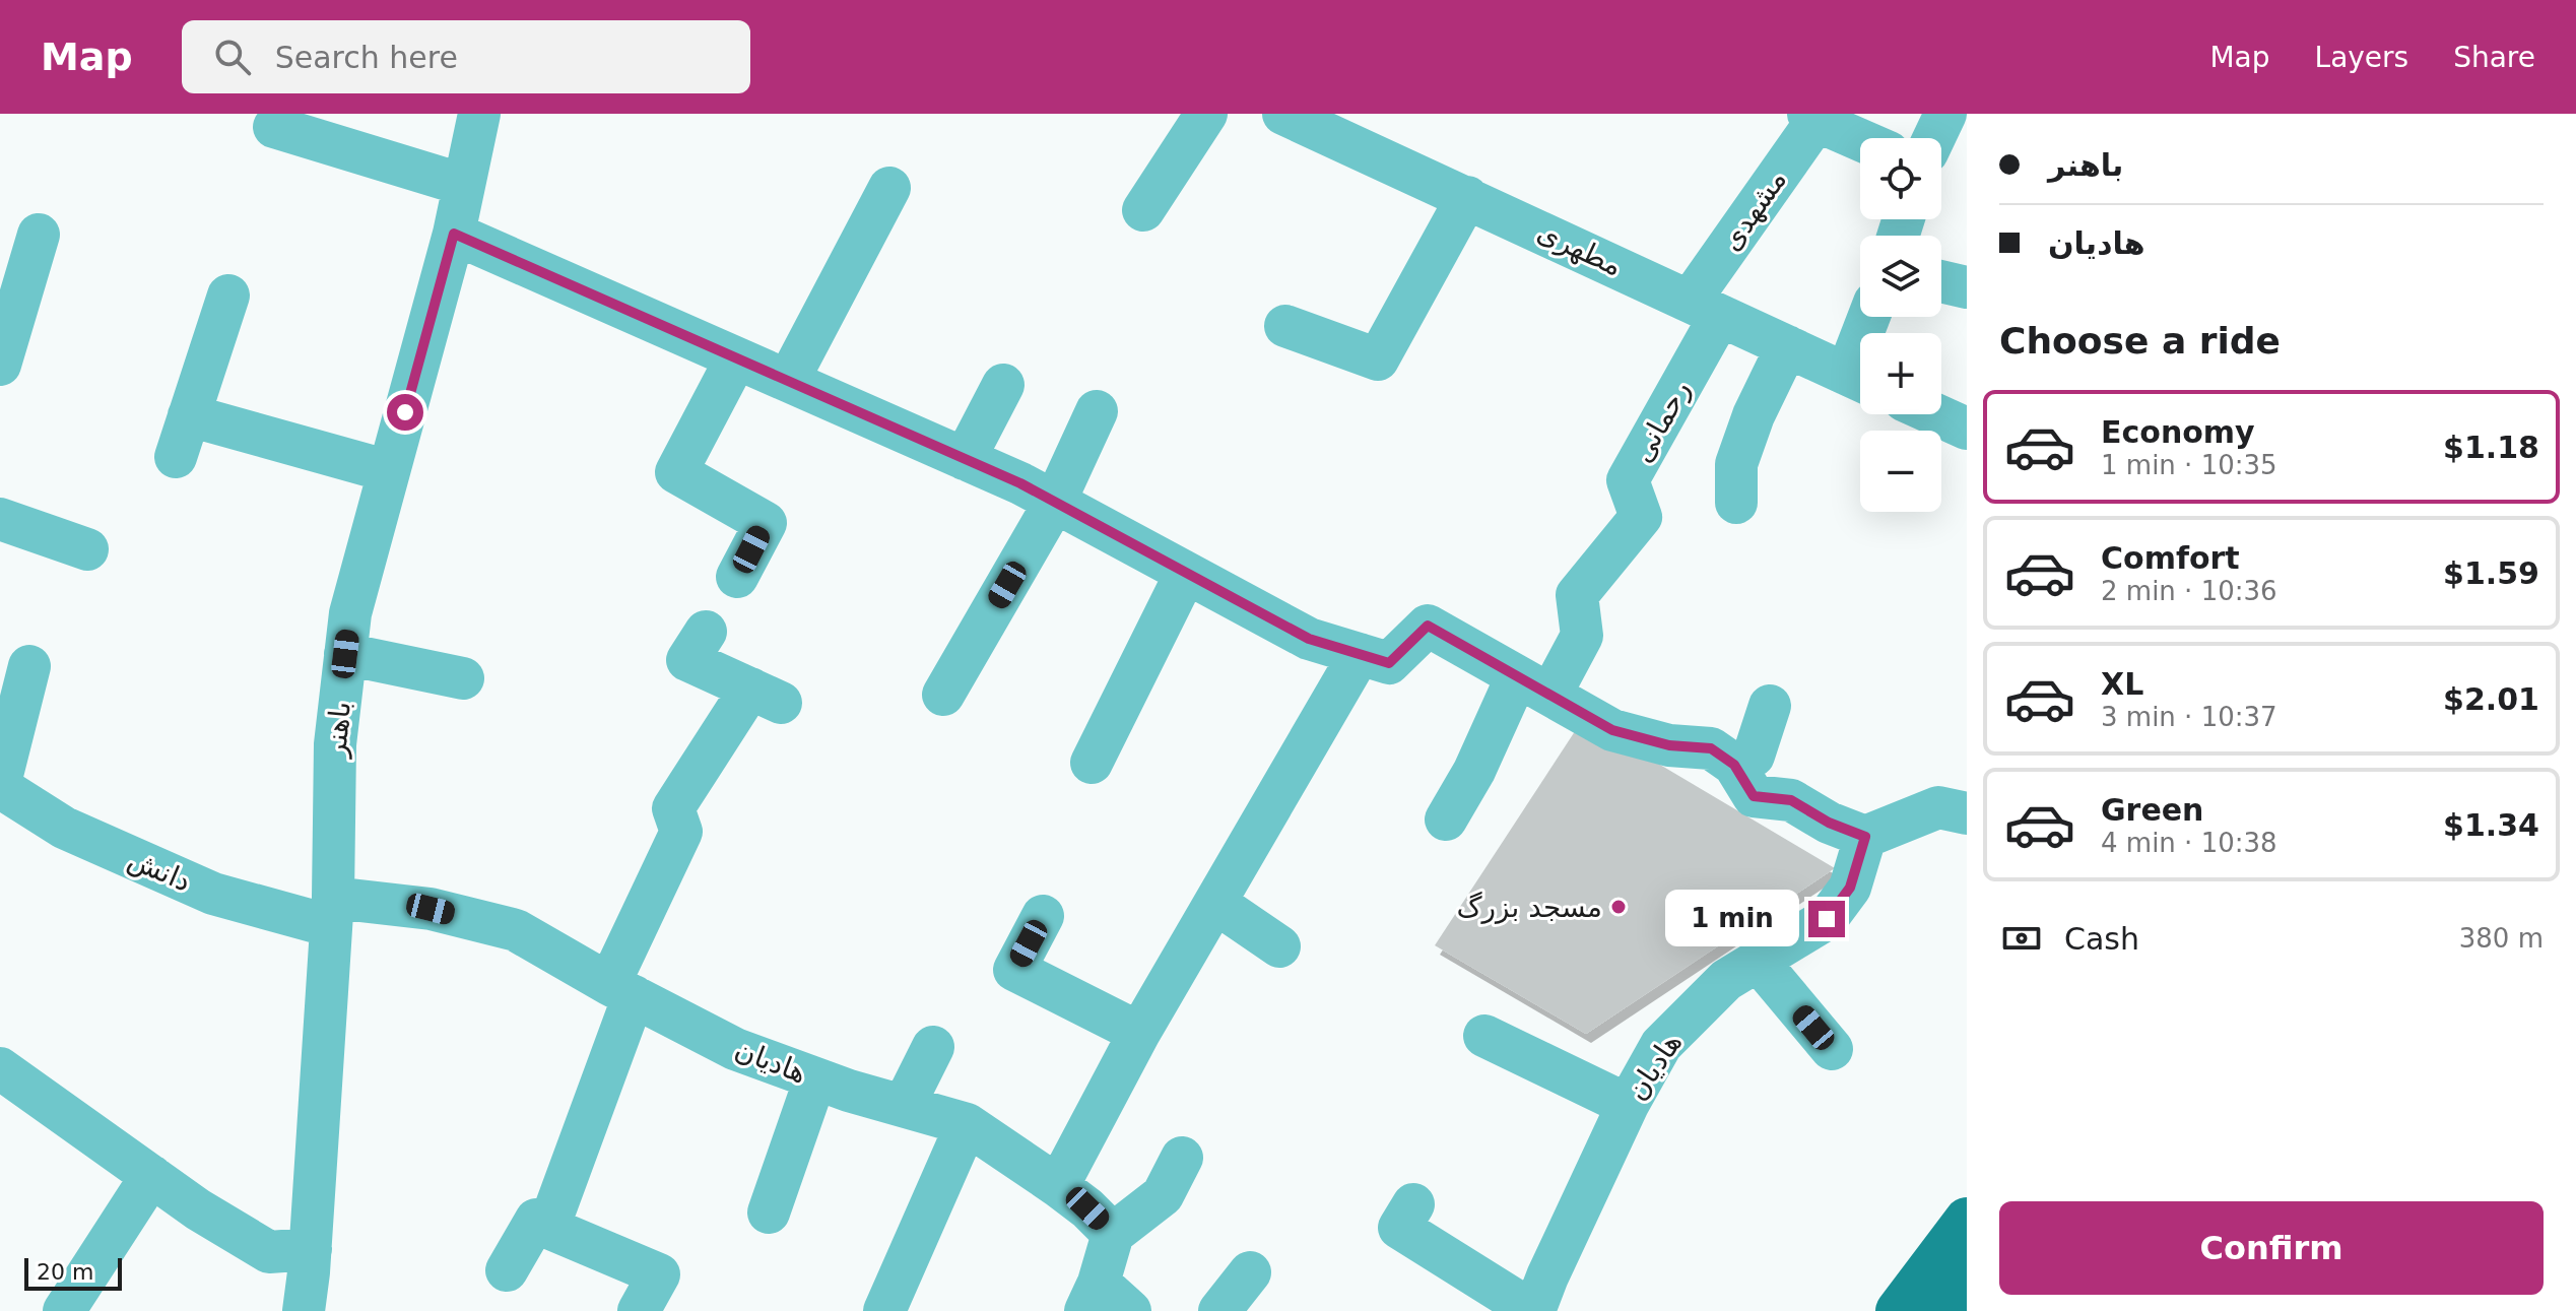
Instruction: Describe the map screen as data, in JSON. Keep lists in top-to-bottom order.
{
  "streets": {
    "street": [
      "مشهدی",
      "مطهری",
      "رحمانی",
      "باهنر",
      "دانش",
      "هادیان"
    ]
  },
  "crossings": [
    ["مشهدی", "مطهری"],
    ["مشهدی", "رحمانی"],
    ["مطهری", "رحمانی"],
    ["باهنر", "دانش"],
    ["باهنر", "هادیان"],
    ["دانش", "هادیان"]
  ],
  "places": ["مسجد بزرگ"],
  "scale_bar": "20 m",
  "page": {
    "header": "Map",
    "search": "Search here",
    "nav": ["Map", "Layers", "Share"],
    "banner": ["باهنر", "هادیان"],
    "map_buttons": ["+", "−"],
    "heading": "Choose a ride",
    "list": [
      {
        "name": "Economy",
        "note": "1 min · 10:35",
        "value": "$1.18"
      },
      {
        "name": "Comfort",
        "note": "2 min · 10:36",
        "value": "$1.59"
      },
      {
        "name": "XL",
        "note": "3 min · 10:37",
        "value": "$2.01"
      },
      {
        "name": "Green",
        "note": "4 min · 10:38",
        "value": "$1.34"
      }
    ],
    "bubble": "1 min",
    "pay": ["Cash", "380 m"],
    "buttons": "Confirm",
    "scale": "20 m"
  }
}
